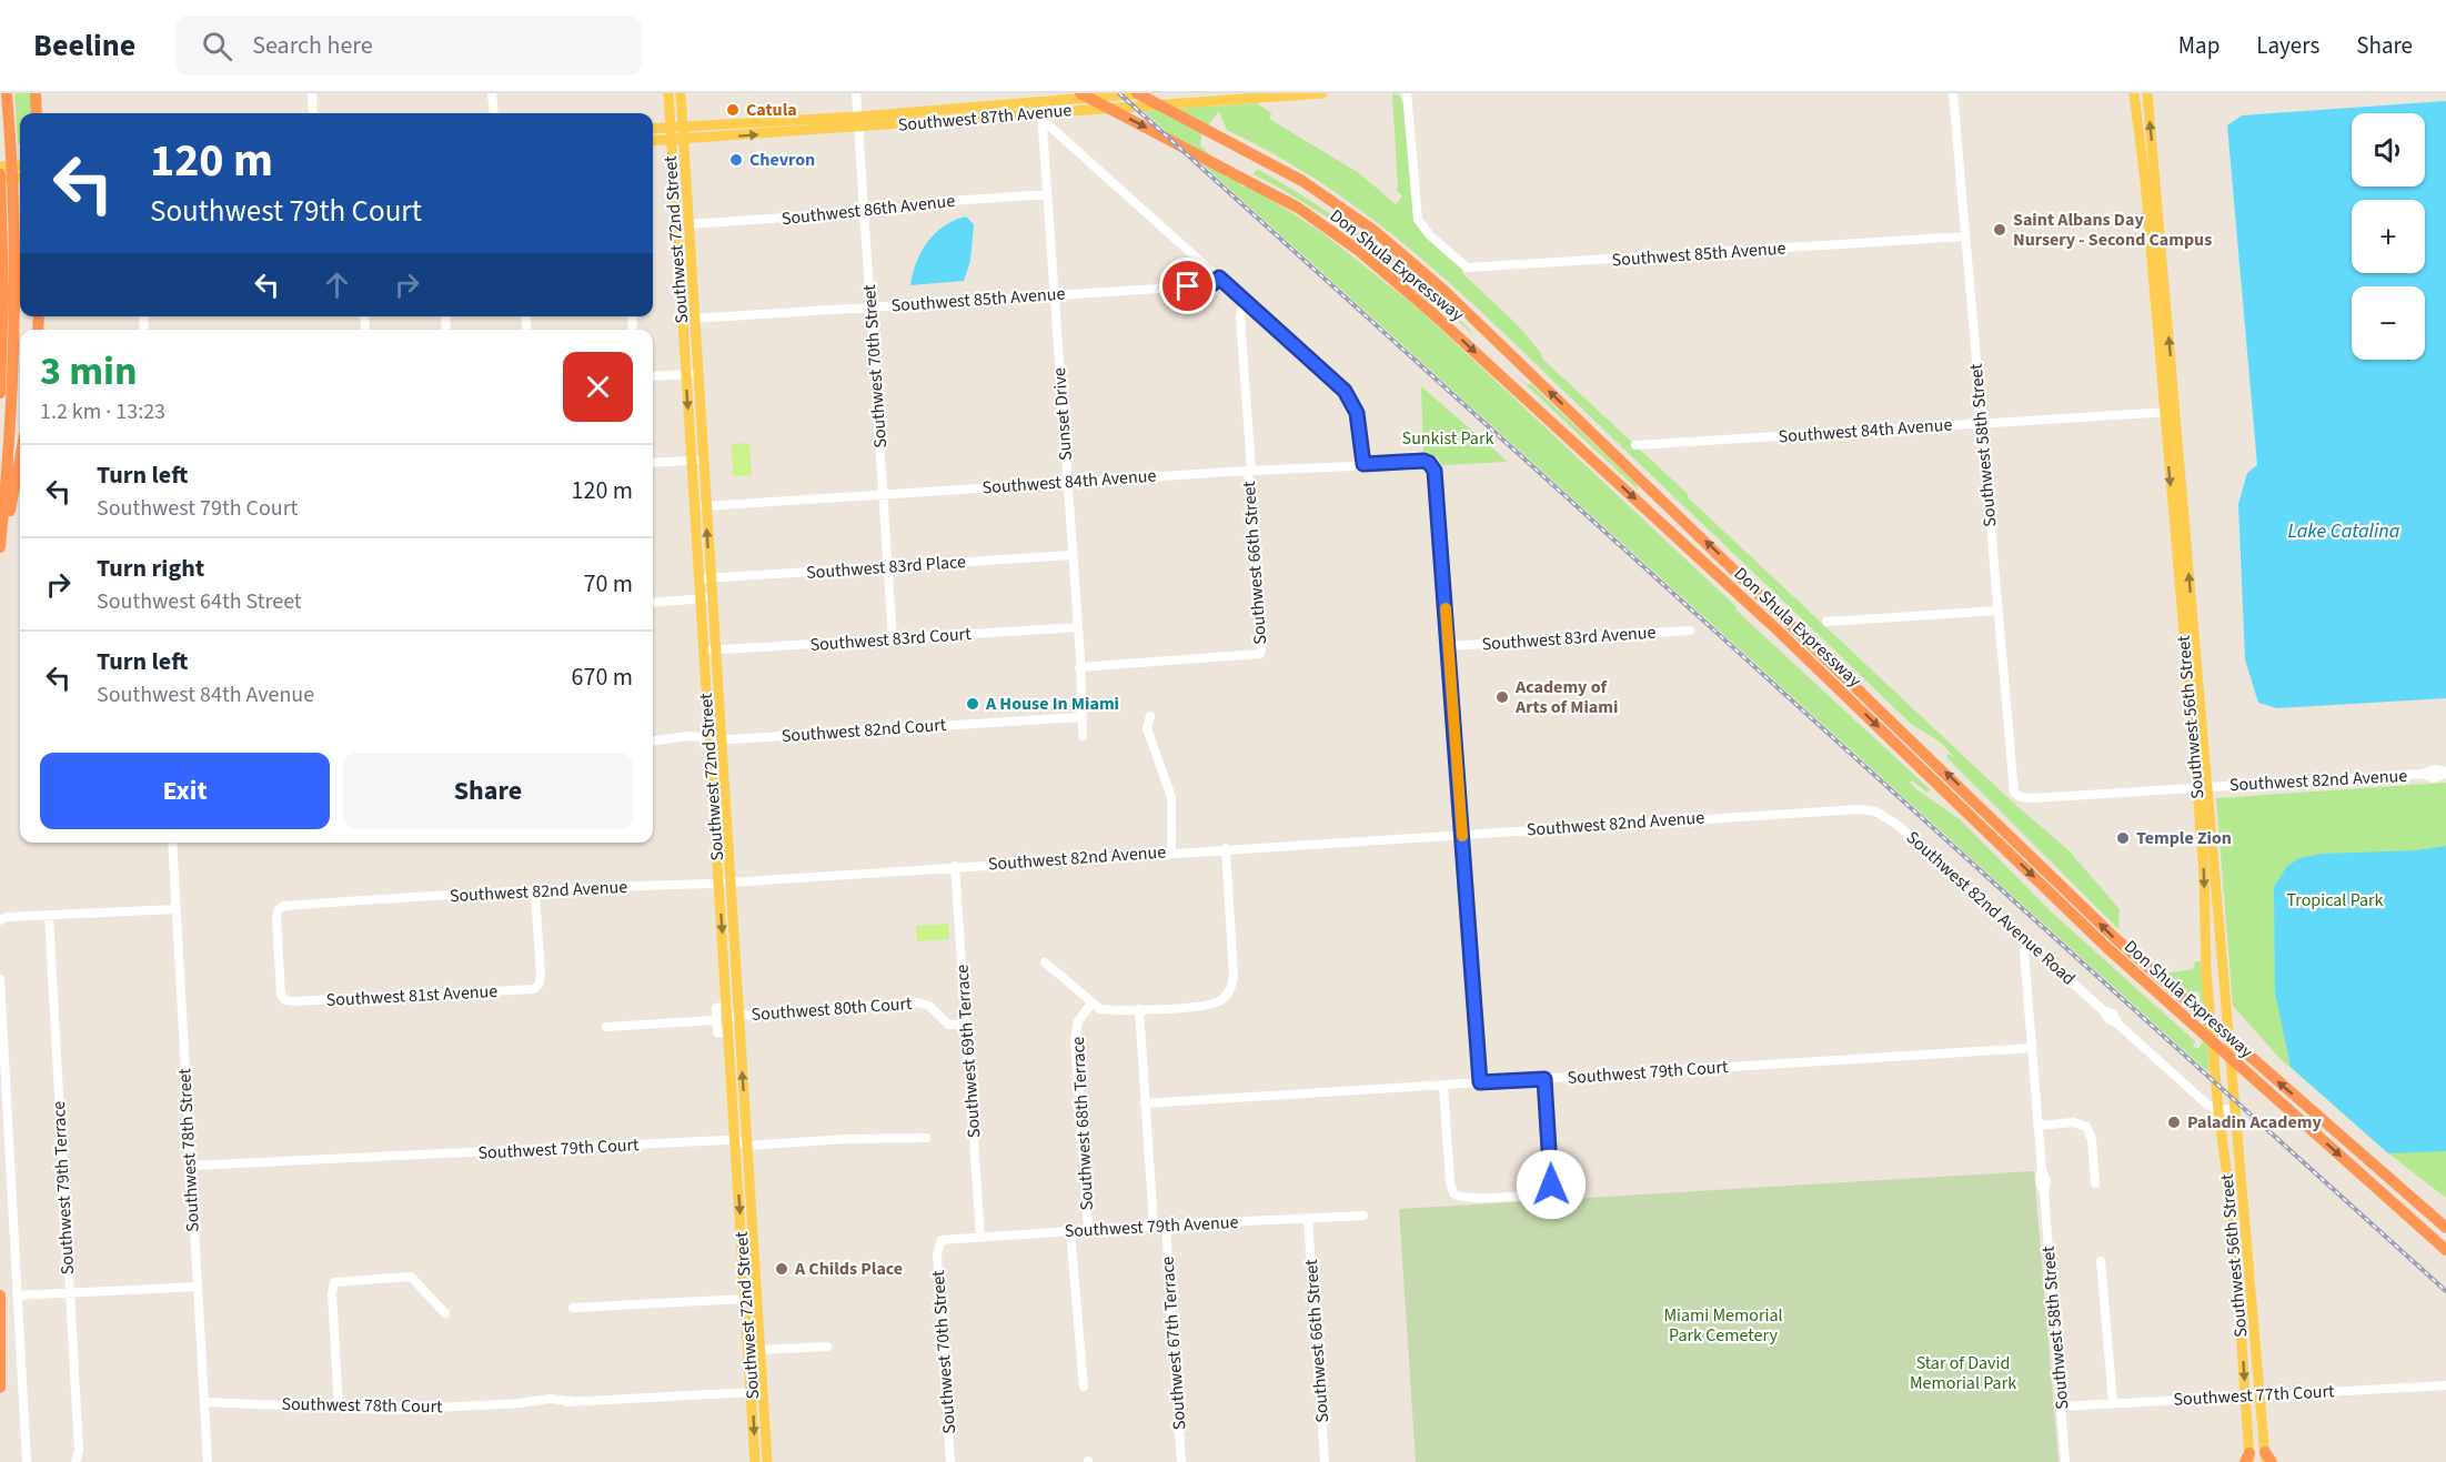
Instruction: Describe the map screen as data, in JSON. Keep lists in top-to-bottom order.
{
  "streets": {
    "highway": ["Don Shula Expressway"],
    "main road": ["Southwest 87th Avenue", "Southwest 72nd Street", "Southwest 56th Street"],
    "street": [
      "Southwest 86th Avenue",
      "Southwest 85th Avenue",
      "Southwest 70th Street",
      "Sunset Drive",
      "Southwest 84th Avenue",
      "Southwest 58th Street",
      "Southwest 66th Street",
      "Southwest 83rd Place",
      "Southwest 83rd Avenue",
      "Southwest 83rd Court",
      "Southwest 82nd Court",
      "Southwest 82nd Avenue",
      "Southwest 82nd Avenue Road",
      "Southwest 81st Avenue",
      "Southwest 80th Court",
      "Southwest 69th Terrace",
      "Southwest 79th Court",
      "Southwest 68th Terrace",
      "Southwest 78th Street",
      "Southwest 79th Terrace",
      "Southwest 79th Avenue",
      "Southwest 67th Terrace",
      "Southwest 77th Court",
      "Southwest 78th Court"
    ]
  },
  "crossings": [
    ["Southwest 87th Avenue", "Southwest 72nd Street"],
    ["Southwest 87th Avenue", "Southwest 70th Street"],
    ["Southwest 87th Avenue", "Sunset Drive"],
    ["Southwest 86th Avenue", "Southwest 72nd Street"],
    ["Southwest 86th Avenue", "Southwest 70th Street"],
    ["Southwest 86th Avenue", "Sunset Drive"],
    ["Southwest 72nd Street", "Southwest 85th Avenue"],
    ["Southwest 72nd Street", "Southwest 84th Avenue"],
    ["Southwest 72nd Street", "Southwest 83rd Place"],
    ["Southwest 72nd Street", "Southwest 83rd Court"],
    ["Southwest 72nd Street", "Southwest 82nd Court"],
    ["Southwest 72nd Street", "Southwest 82nd Avenue"],
    ["Southwest 72nd Street", "Southwest 80th Court"],
    ["Southwest 72nd Street", "Southwest 79th Court"],
    ["Southwest 72nd Street", "Southwest 78th Court"],
    ["Southwest 85th Avenue", "Southwest 70th Street"],
    ["Southwest 85th Avenue", "Sunset Drive"],
    ["Southwest 85th Avenue", "Southwest 58th Street"],
    ["Southwest 70th Street", "Southwest 84th Avenue"],
    ["Southwest 70th Street", "Southwest 83rd Place"],
    ["Southwest 70th Street", "Southwest 83rd Court"],
    ["Southwest 70th Street", "Southwest 79th Avenue"],
    ["Sunset Drive", "Southwest 84th Avenue"],
    ["Sunset Drive", "Southwest 66th Street"],
    ["Sunset Drive", "Southwest 83rd Place"],
    ["Sunset Drive", "Southwest 83rd Court"],
    ["Sunset Drive", "Southwest 82nd Court"],
    ["Southwest 84th Avenue", "Southwest 58th Street"],
    ["Southwest 84th Avenue", "Southwest 66th Street"],
    ["Southwest 84th Avenue", "Southwest 83rd Avenue"],
    ["Southwest 84th Avenue", "Southwest 56th Street"],
    ["Southwest 58th Street", "Southwest 82nd Avenue"],
    ["Southwest 58th Street", "Southwest 82nd Avenue Road"],
    ["Southwest 58th Street", "Southwest 79th Court"],
    ["Southwest 58th Street", "Southwest 77th Court"],
    ["Southwest 66th Street", "Southwest 79th Avenue"],
    ["Southwest 56th Street", "Southwest 82nd Avenue"],
    ["Southwest 56th Street", "Southwest 82nd Avenue Road"],
    ["Southwest 56th Street", "Southwest 77th Court"],
    ["Southwest 82nd Avenue", "Southwest 82nd Avenue Road"],
    ["Southwest 82nd Avenue", "Southwest 81st Avenue"],
    ["Southwest 82nd Avenue", "Southwest 69th Terrace"],
    ["Southwest 80th Court", "Southwest 69th Terrace"],
    ["Southwest 69th Terrace", "Southwest 79th Avenue"],
    ["Southwest 79th Court", "Southwest 78th Street"],
    ["Southwest 68th Terrace", "Southwest 79th Avenue"],
    ["Southwest 78th Street", "Southwest 78th Court"],
    ["Southwest 79th Avenue", "Southwest 67th Terrace"]
  ],
  "water": ["Lake Catalina"],
  "parks": [
    "Sunkist Park",
    "Tropical Park",
    "Miami Memorial Park Cemetery",
    "Star of David Memorial Park"
  ],
  "places": [
    "Catula",
    "Chevron",
    "Saint Albans Day Nursery - Second Campus",
    "Academy of Arts of Miami",
    "A House In Miami",
    "Temple Zion",
    "Paladin Academy",
    "A Childs Place"
  ],
  "page": {
    "header": "Beeline",
    "search": "Search here",
    "nav": ["Map", "Layers", "Share"],
    "map_buttons": ["+", "−"],
    "turn": ["120 m", "Southwest 79th Court"],
    "heading": ["3 min", "1.2 km · 13:23"],
    "list": [
      {
        "name": "Turn left",
        "note": "Southwest 79th Court",
        "value": "120 m"
      },
      {
        "name": "Turn right",
        "note": "Southwest 64th Street",
        "value": "70 m"
      },
      {
        "name": "Turn left",
        "note": "Southwest 84th Avenue",
        "value": "670 m"
      }
    ],
    "buttons": ["Exit", "Share"]
  }
}
